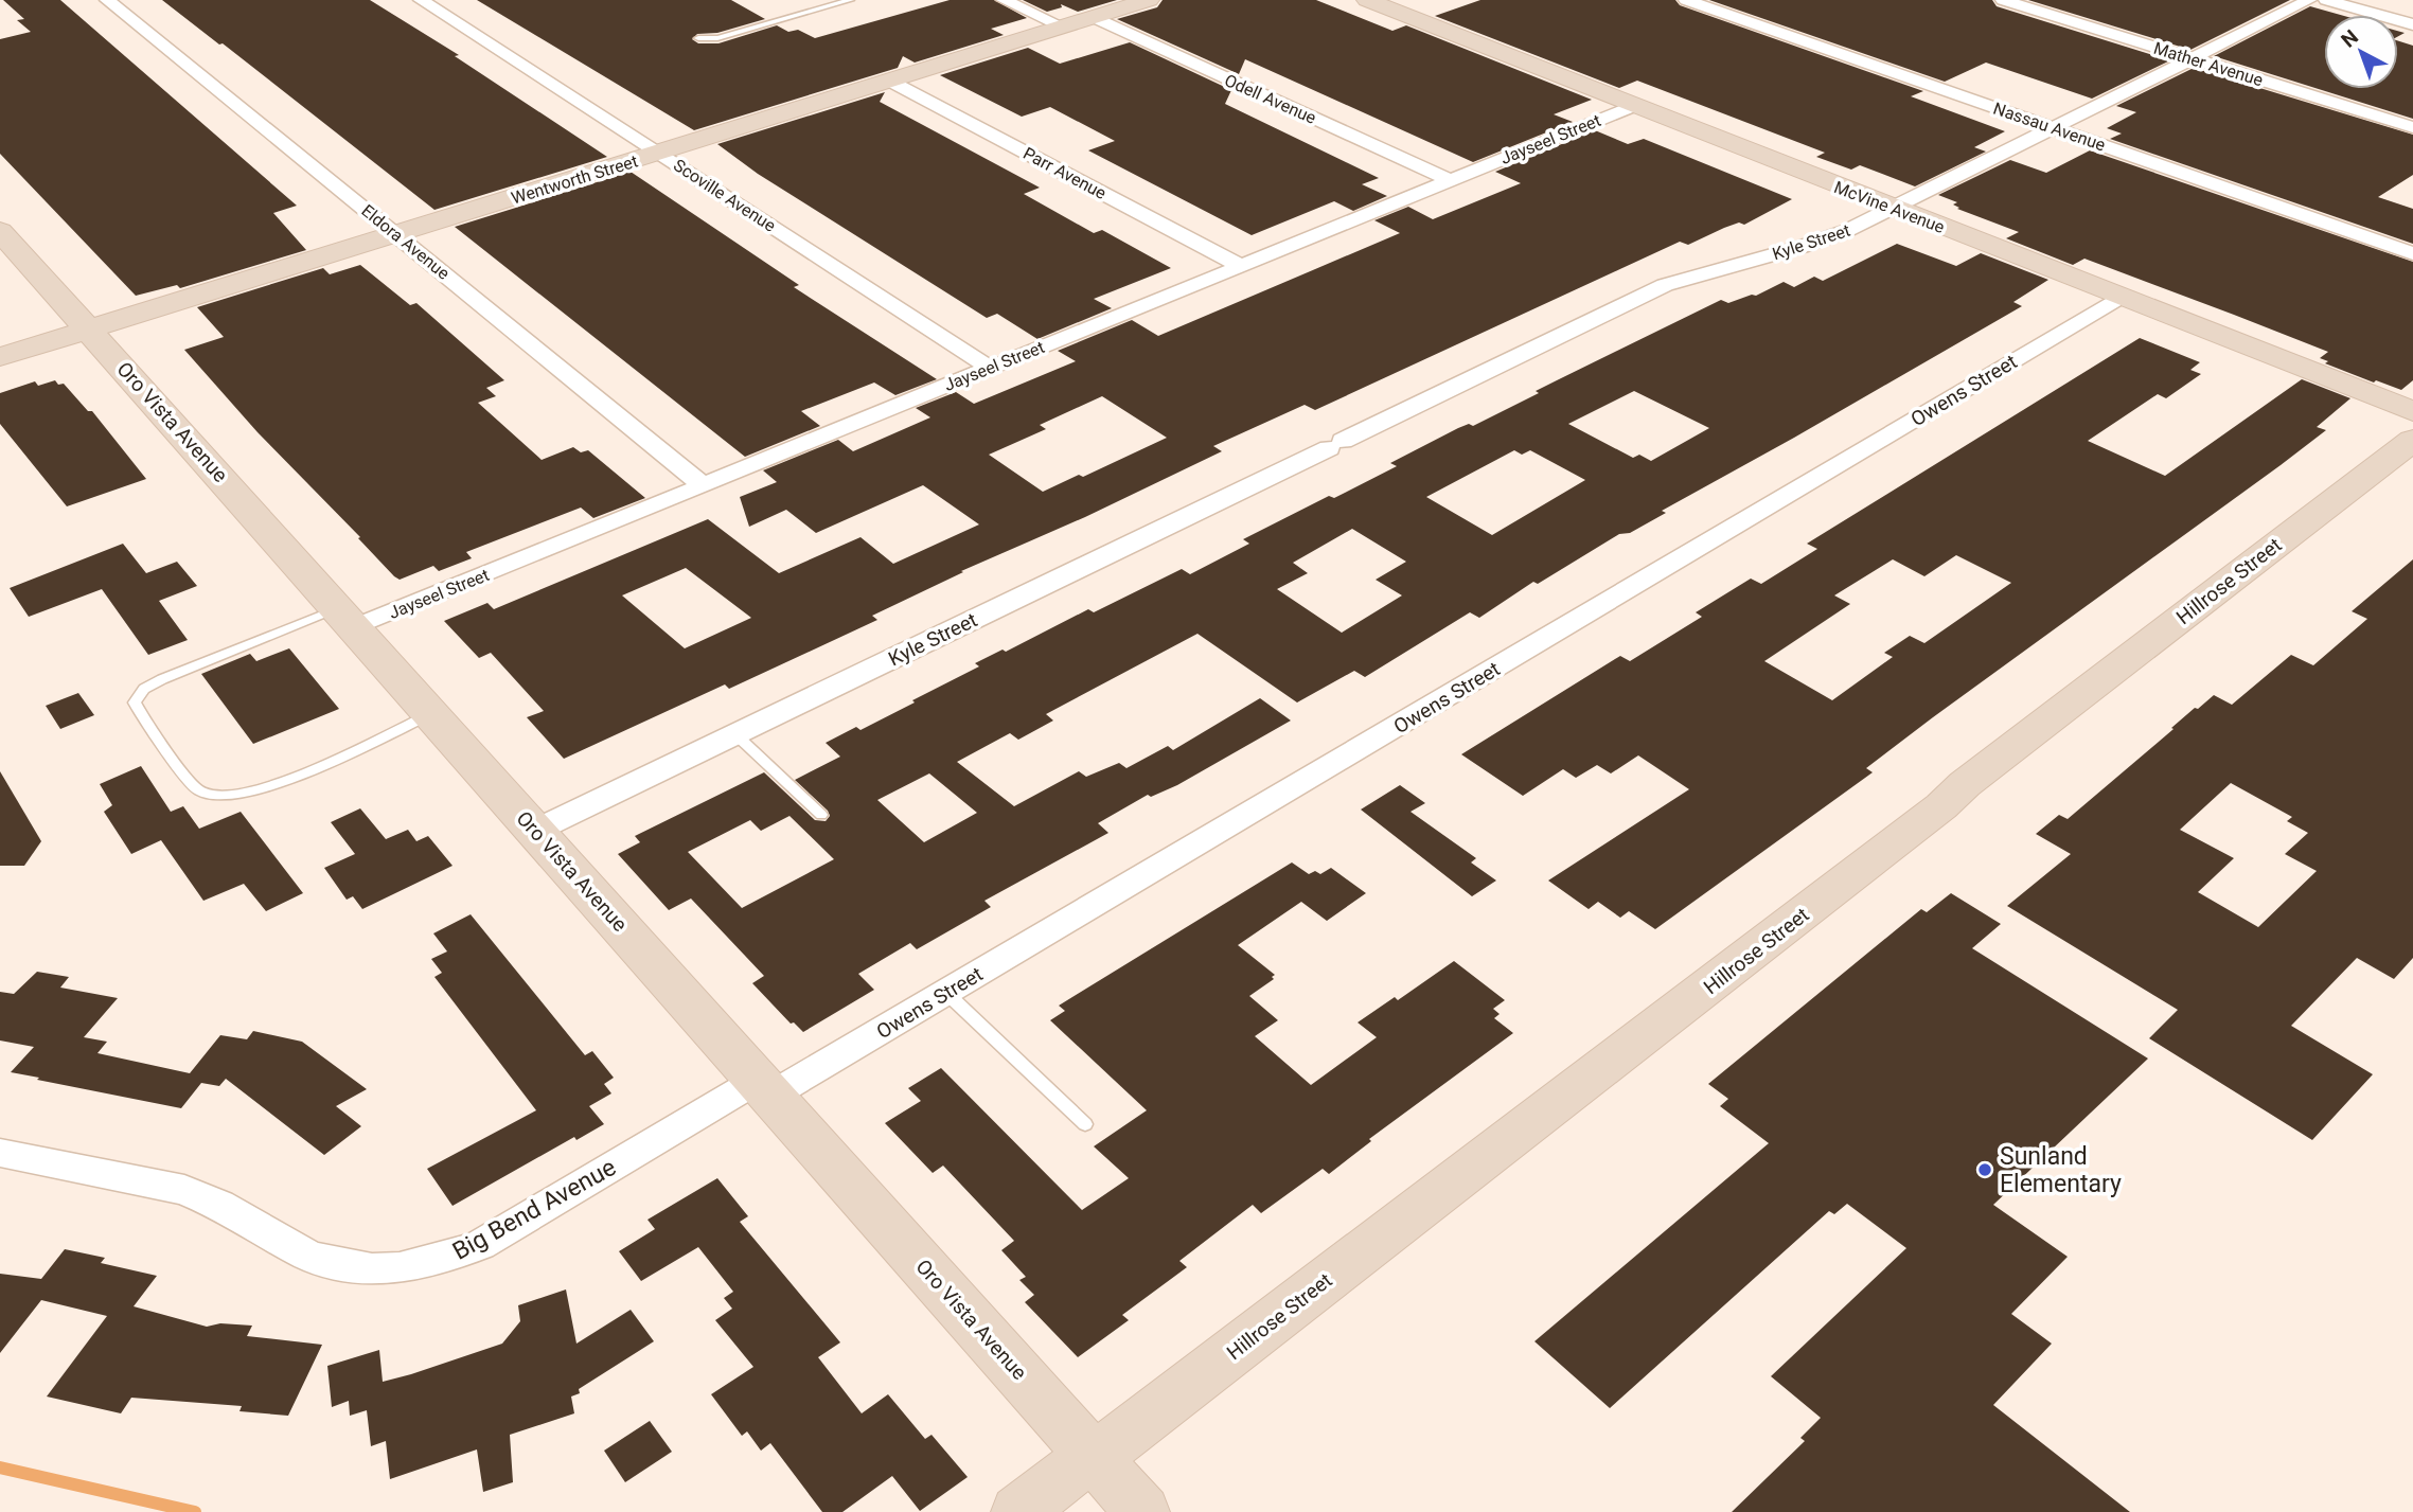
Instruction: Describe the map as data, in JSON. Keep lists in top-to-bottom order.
{
  "streets": {
    "street": [
      "Mather Avenue",
      "Odell Avenue",
      "Nassau Avenue",
      "Jayseel Street",
      "Parr Avenue",
      "Wentworth Street",
      "Scoville Avenue",
      "McVine Avenue",
      "Eldora Avenue",
      "Kyle Street",
      "Owens Street",
      "Oro Vista Avenue",
      "Hillrose Street",
      "Big Bend Avenue"
    ]
  },
  "crossings": [
    ["Mather Avenue", "Kyle Street"],
    ["Odell Avenue", "Jayseel Street"],
    ["Odell Avenue", "Wentworth Street"],
    ["Nassau Avenue", "Kyle Street"],
    ["Jayseel Street", "Parr Avenue"],
    ["Jayseel Street", "Scoville Avenue"],
    ["Jayseel Street", "McVine Avenue"],
    ["Jayseel Street", "Eldora Avenue"],
    ["Jayseel Street", "Oro Vista Avenue"],
    ["Parr Avenue", "Wentworth Street"],
    ["Wentworth Street", "Scoville Avenue"],
    ["Wentworth Street", "Eldora Avenue"],
    ["Wentworth Street", "Oro Vista Avenue"],
    ["McVine Avenue", "Kyle Street"],
    ["McVine Avenue", "Owens Street"],
    ["Kyle Street", "Oro Vista Avenue"],
    ["Owens Street", "Oro Vista Avenue"],
    ["Owens Street", "Big Bend Avenue"],
    ["Oro Vista Avenue", "Hillrose Street"],
    ["Oro Vista Avenue", "Big Bend Avenue"]
  ],
  "places": ["Sunland Elementary"],
  "north": "top left"
}
